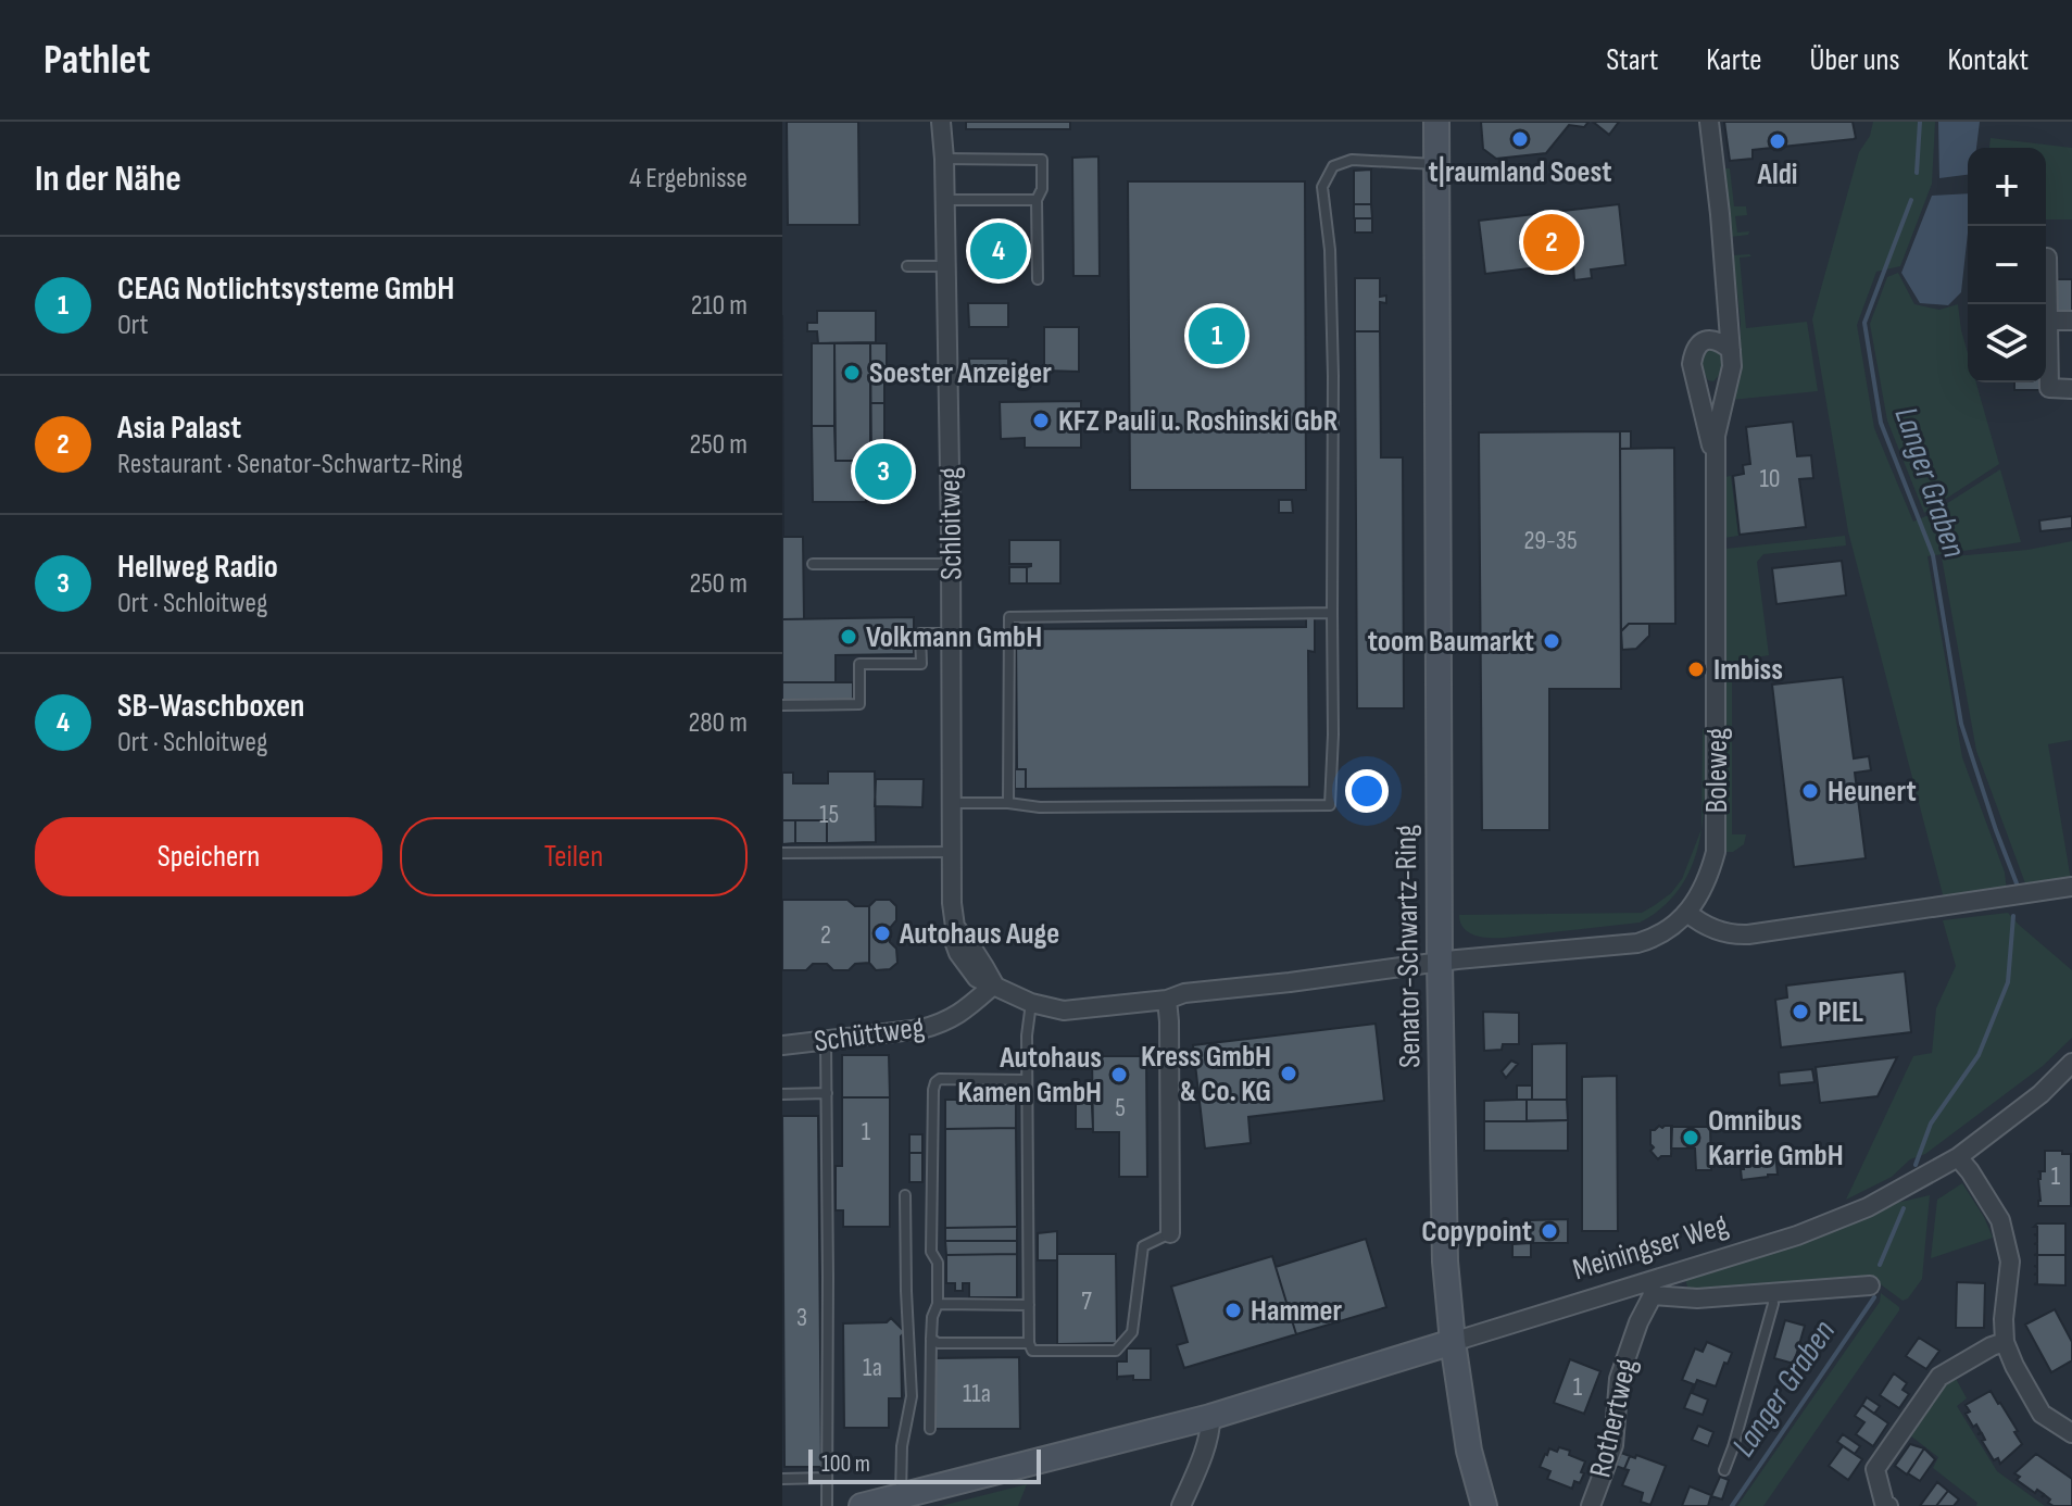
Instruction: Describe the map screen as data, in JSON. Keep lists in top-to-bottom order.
{
  "streets": {
    "main road": ["Senator-Schwartz-Ring", "Meiningser Weg"],
    "street": [
      "Schloitweg",
      "Boleweg",
      "Schüttweg",
      "Rothertweg"
    ]
  },
  "crossings": [
    ["Schloitweg", "Boleweg"],
    ["Schloitweg", "Senator-Schwartz-Ring"],
    ["Schloitweg", "Schüttweg"],
    ["Boleweg", "Senator-Schwartz-Ring"],
    ["Senator-Schwartz-Ring", "Meiningser Weg"],
    ["Meiningser Weg", "Rothertweg"]
  ],
  "water": ["Langer Graben"],
  "places": [
    "t|raumland Soest",
    "Aldi",
    "Soester Anzeiger",
    "KFZ Pauli u. Roshinski GbR",
    "Volkmann GmbH",
    "toom Baumarkt",
    "Imbiss",
    "Heunert",
    "Autohaus Auge",
    "PIEL",
    "Kress GmbH & Co. KG",
    "Autohaus Kamen GmbH",
    "Omnibus Karrie GmbH",
    "Copypoint",
    "Hammer"
  ],
  "house_numbers": [
    "10",
    "29-35",
    "15",
    "2",
    "5",
    "1",
    "1",
    "7",
    "3",
    "1a",
    "1",
    "11a"
  ],
  "scale_bar": "100 m",
  "page": {
    "header": "Pathlet",
    "nav": [
      "Start",
      "Karte",
      "Über uns",
      "Kontakt"
    ],
    "heading": ["In der Nähe", "4 Ergebnisse"],
    "map_buttons": ["+", "−"],
    "pins": [
      "2",
      "4",
      "1",
      "3"
    ],
    "list": [
      {
        "mark": "1",
        "name": "CEAG Notlichtsysteme GmbH",
        "note": "Ort",
        "value": "210 m"
      },
      {
        "mark": "2",
        "name": "Asia Palast",
        "note": "Restaurant · Senator-Schwartz-Ring",
        "value": "250 m"
      },
      {
        "mark": "3",
        "name": "Hellweg Radio",
        "note": "Ort · Schloitweg",
        "value": "250 m"
      },
      {
        "mark": "4",
        "name": "SB-Waschboxen",
        "note": "Ort · Schloitweg",
        "value": "280 m"
      }
    ],
    "buttons": ["Speichern", "Teilen"],
    "scale": "100 m"
  }
}
